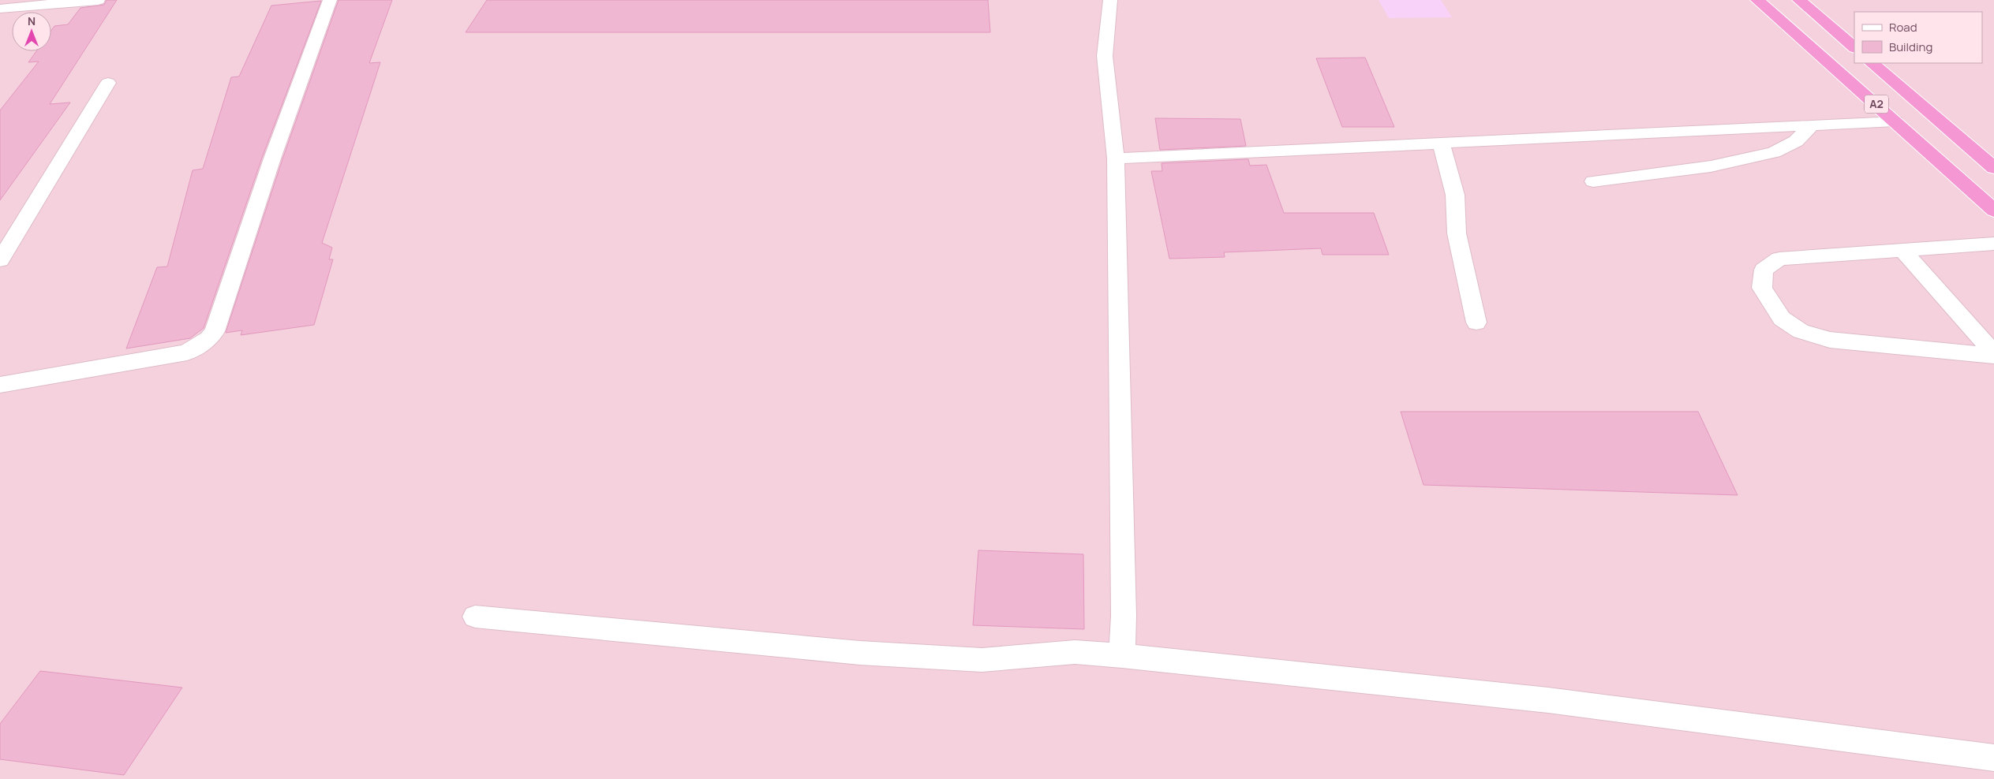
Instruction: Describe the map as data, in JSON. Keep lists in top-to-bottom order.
{
  "streets": {
    "highway": ["A2"]
  },
  "legend": ["Road", "Building"],
  "north": "top"
}
